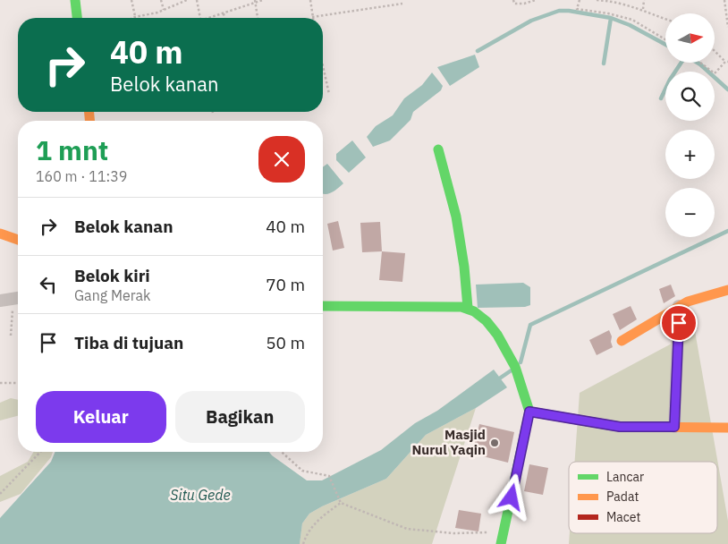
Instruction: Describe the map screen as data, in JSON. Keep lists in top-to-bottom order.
{
  "water": ["Situ Gede"],
  "places": ["Masjid Nurul Yaqin"],
  "legend": ["Lancar", "Padat", "Macet"],
  "north": "right",
  "page": {
    "map_buttons": ["+", "−"],
    "turn": ["40 m", "Belok kanan"],
    "heading": ["1 mnt", "160 m · 11:39"],
    "list": [
      {
        "name": "Belok kanan",
        "value": "40 m"
      },
      {
        "name": "Belok kiri",
        "note": "Gang Merak",
        "value": "70 m"
      },
      {
        "name": "Tiba di tujuan",
        "value": "50 m"
      }
    ],
    "buttons": ["Keluar", "Bagikan"]
  }
}
